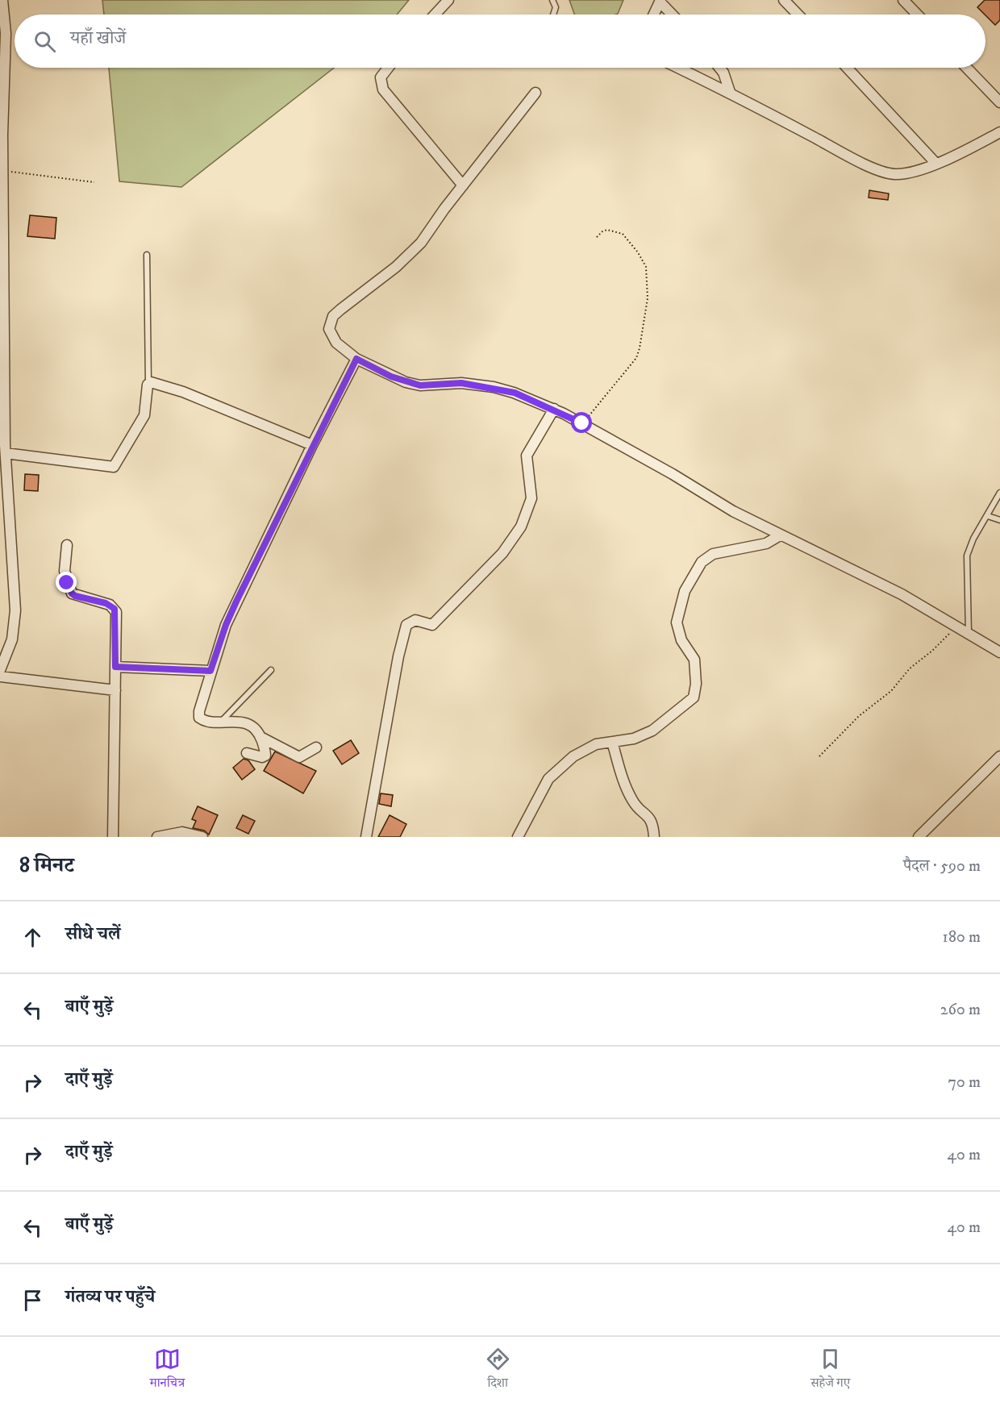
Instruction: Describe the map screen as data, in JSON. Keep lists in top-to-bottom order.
{
  "page": {
    "search": "यहाँ खोजें",
    "heading": ["8 मिनट", "पैदल · 590 m"],
    "list": [
      ["सीधे चलें", "180 m"],
      ["बाएँ मुड़ें", "260 m"],
      ["दाएँ मुड़ें", "70 m"],
      ["दाएँ मुड़ें", "40 m"],
      ["बाएँ मुड़ें", "40 m"],
      "गंतव्य पर पहुँचे"
    ],
    "nav": ["मानचित्र", "दिशा", "सहेजे गए"]
  }
}
